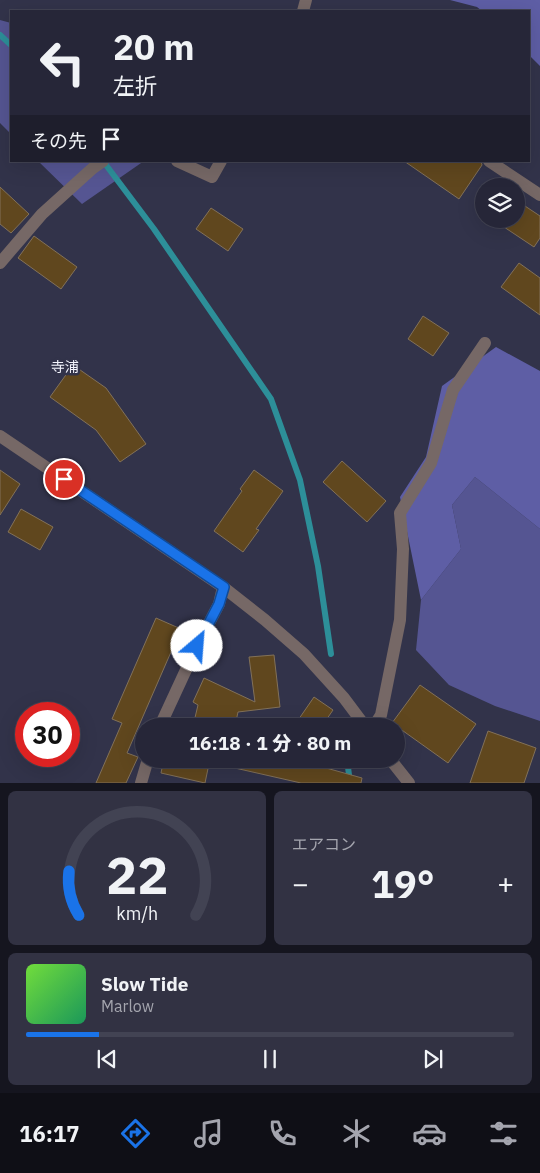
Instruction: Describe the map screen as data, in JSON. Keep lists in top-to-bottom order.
{
  "districts": ["寺浦"],
  "page": {
    "turn": ["20 m", "左折"],
    "then": "その先",
    "limit": "30",
    "trip": "16:18 · 1 分 · 80 m",
    "tile": "エアコン",
    "heat": ["−", "19°", "+"],
    "song": ["Slow Tide", "Marlow"],
    "tabs": "16:17",
    "gauge": ["22", "km/h"]
  }
}
